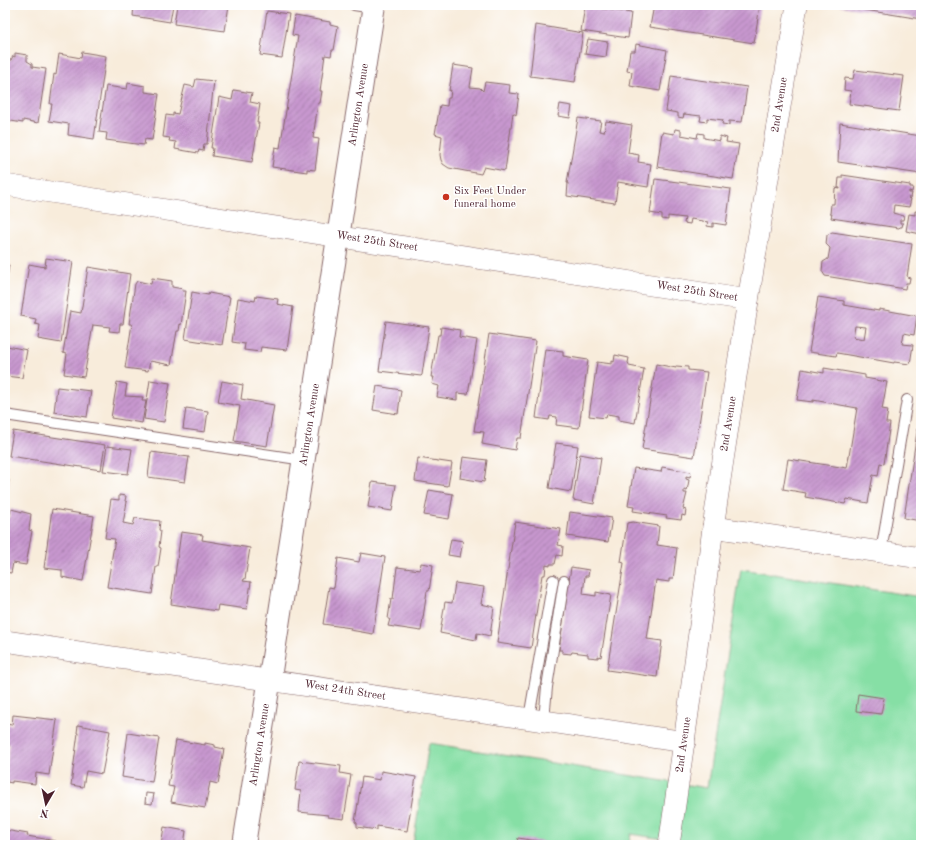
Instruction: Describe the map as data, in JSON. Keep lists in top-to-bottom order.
{
  "streets": {
    "main road": ["Arlington Avenue"],
    "street": ["2nd Avenue", "West 25th Street", "West 24th Street"]
  },
  "crossings": [
    ["Arlington Avenue", "West 25th Street"],
    ["Arlington Avenue", "West 24th Street"],
    ["2nd Avenue", "West 25th Street"],
    ["2nd Avenue", "West 24th Street"]
  ],
  "places": ["Six Feet Under funeral home"],
  "north": "bottom"
}
